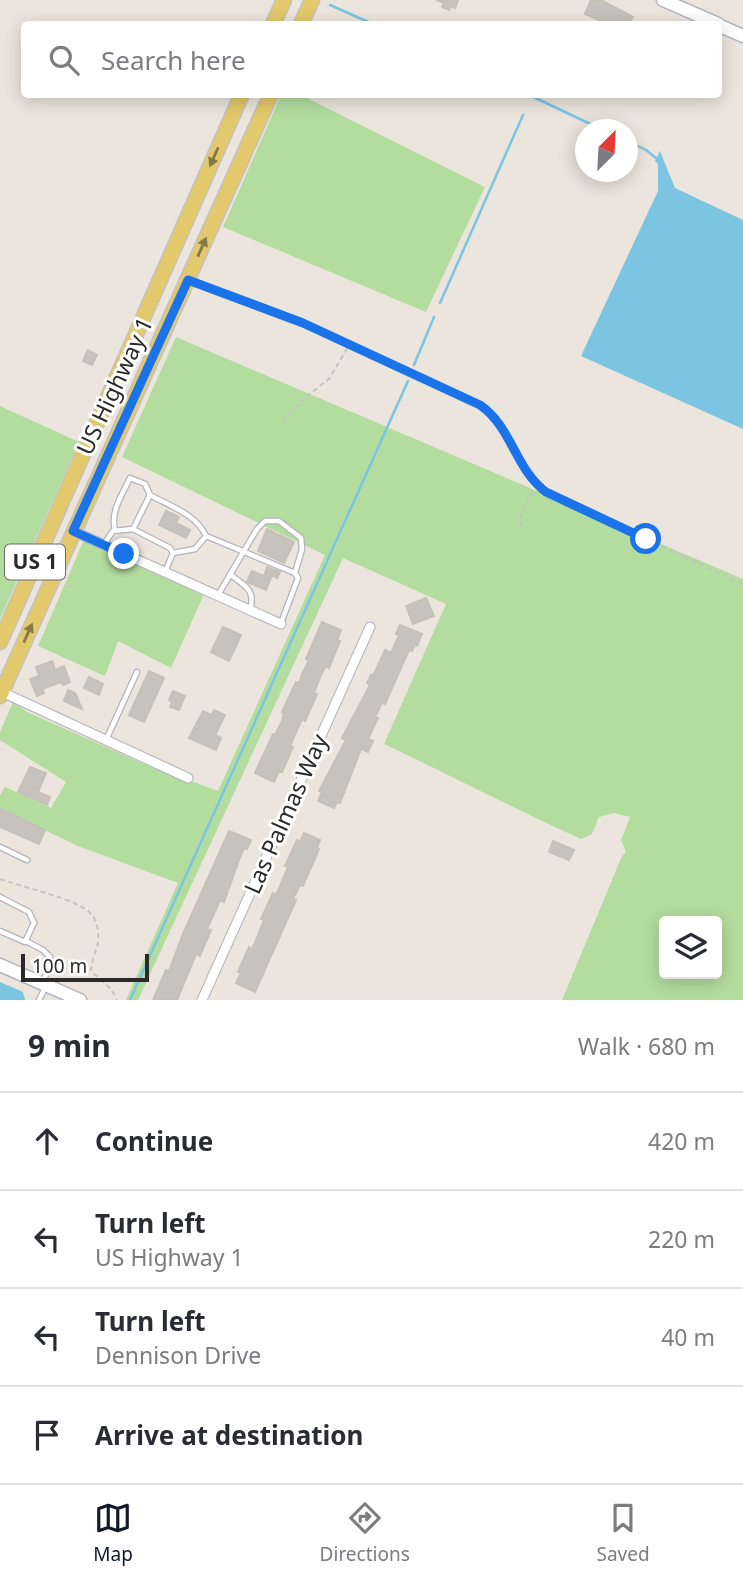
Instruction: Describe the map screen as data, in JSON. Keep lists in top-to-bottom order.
{
  "streets": {
    "main road": ["US Highway 1", "US 1"],
    "street": ["Las Palmas Way"]
  },
  "scale_bar": "100 m",
  "north": "top right",
  "page": {
    "search": "Search here",
    "scale": "100 m",
    "heading": ["9 min", "Walk · 680 m"],
    "list": [
      ["Continue", "420 m"],
      ["Turn left", "US Highway 1", "220 m"],
      ["Turn left", "Dennison Drive", "40 m"],
      "Arrive at destination"
    ],
    "nav": ["Map", "Directions", "Saved"]
  }
}
